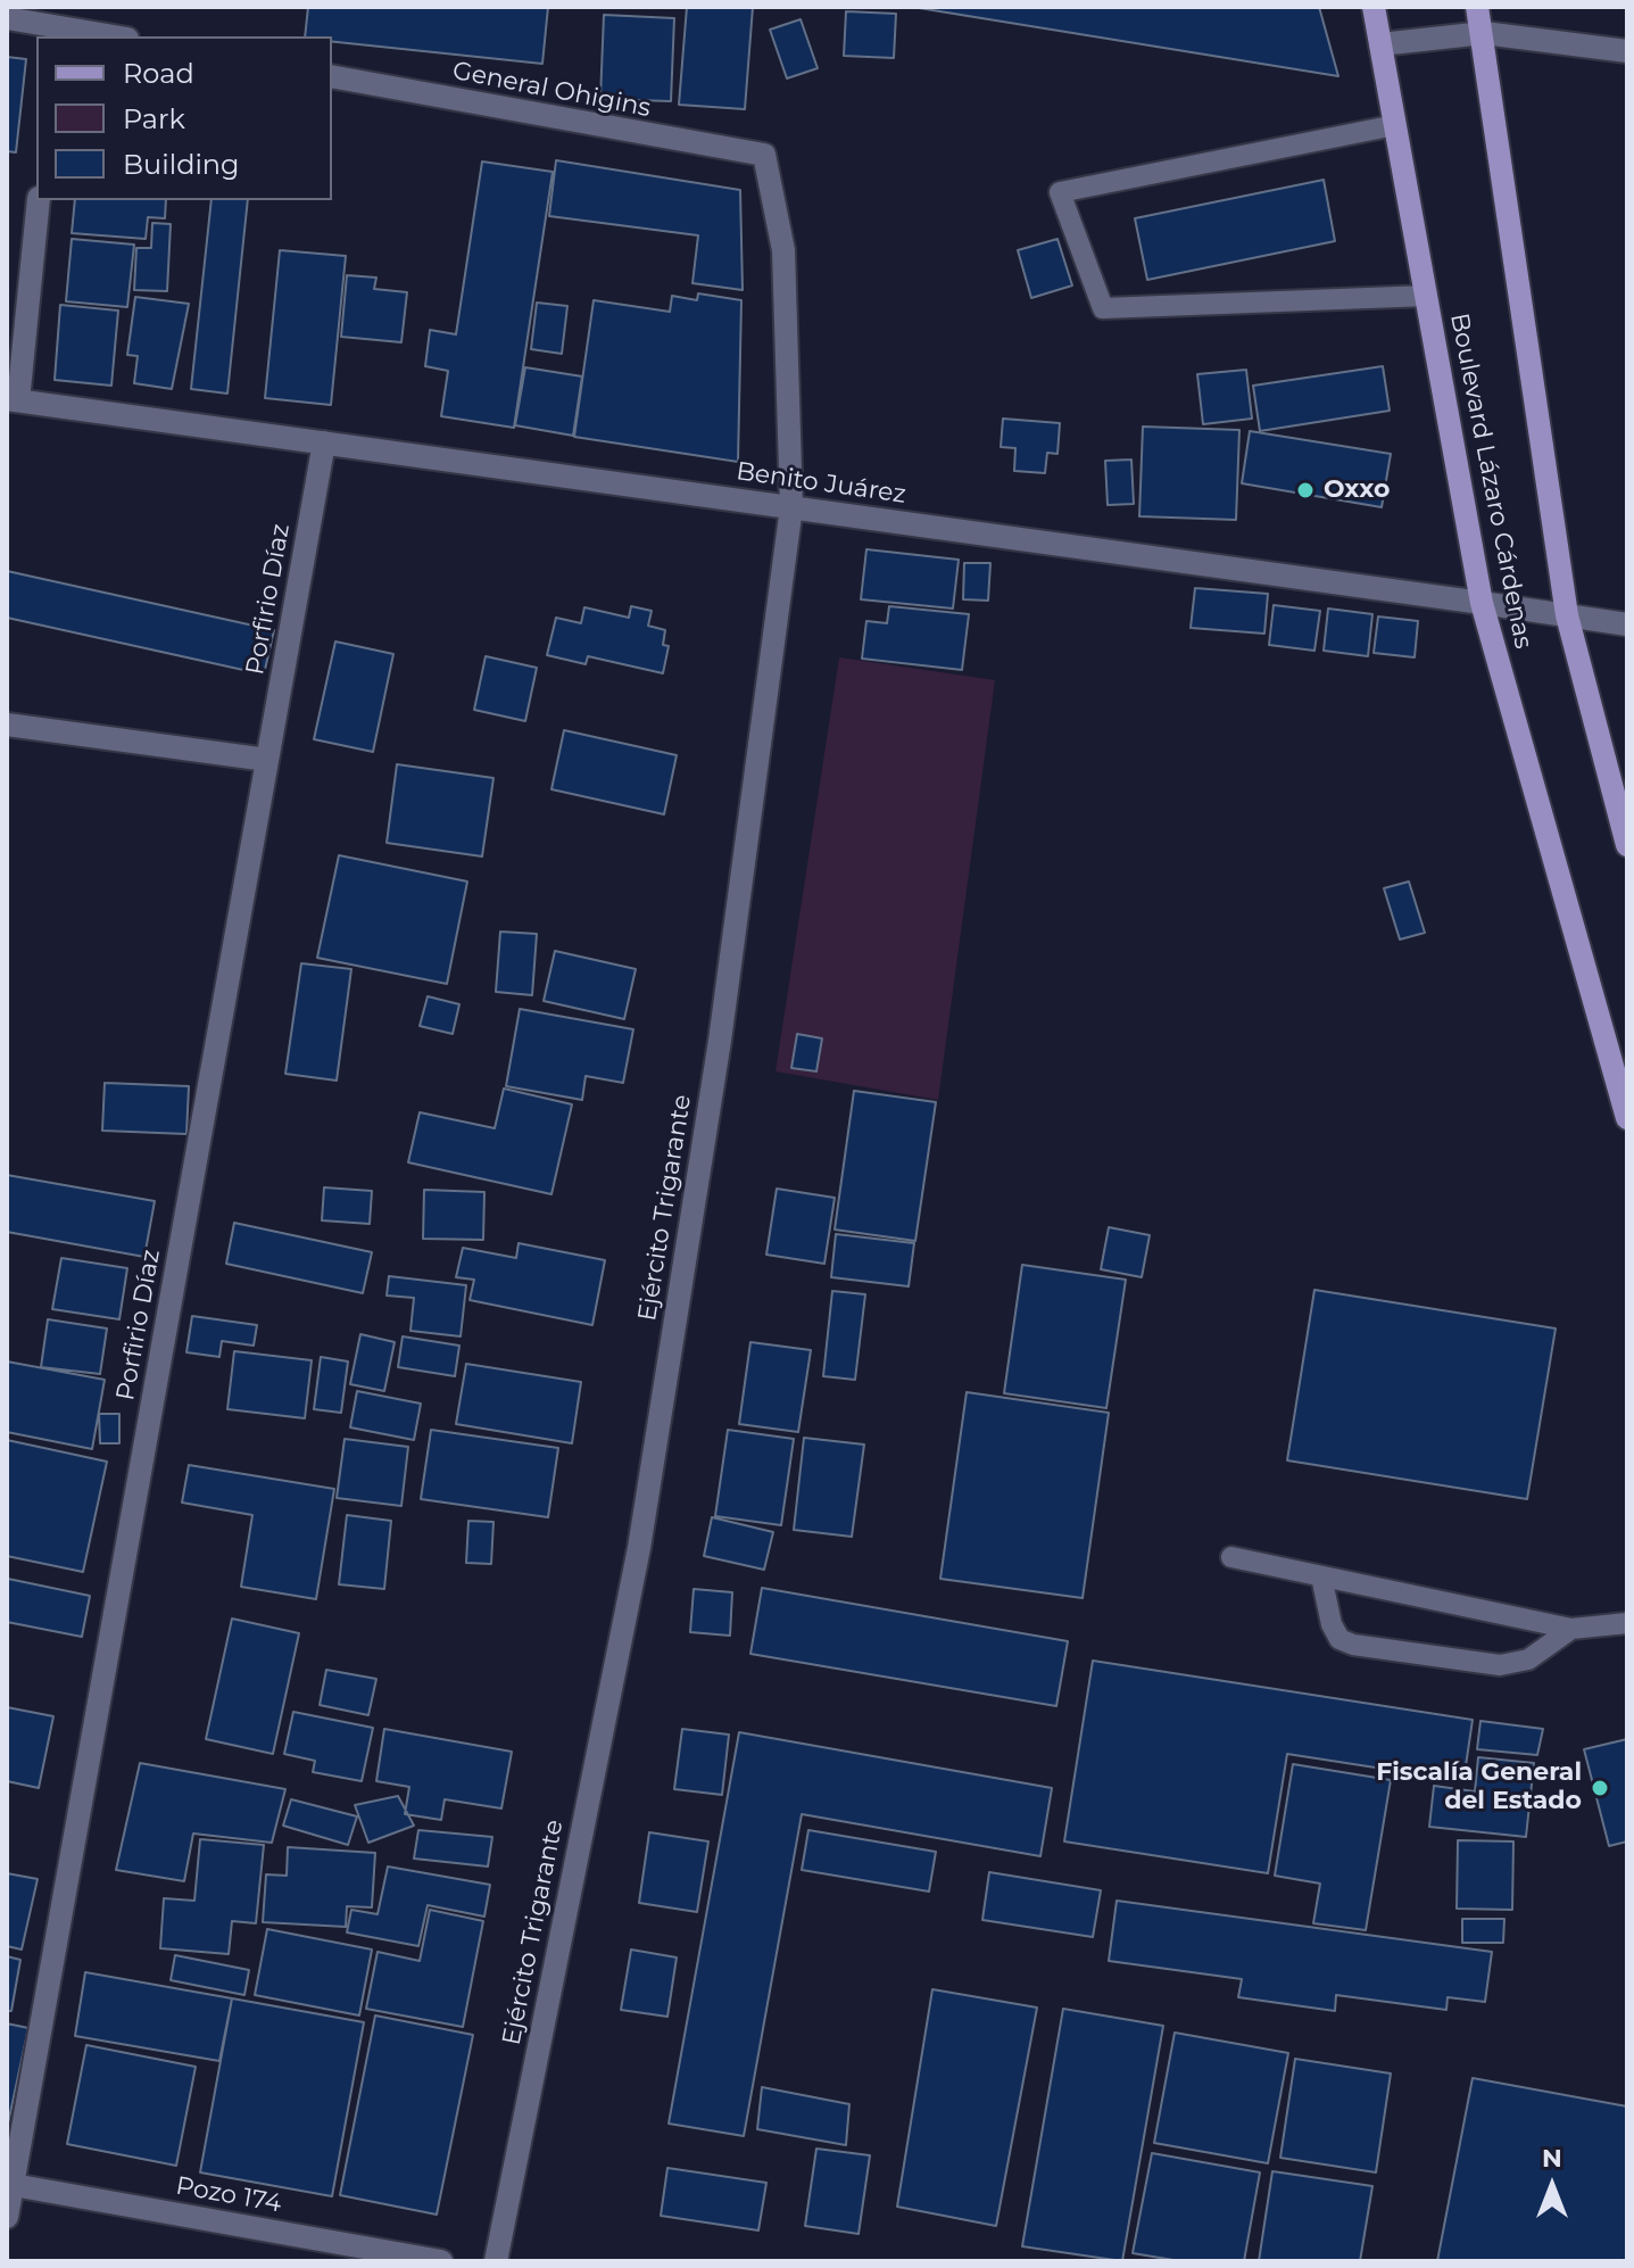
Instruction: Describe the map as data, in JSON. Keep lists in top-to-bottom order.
{
  "streets": {
    "main road": ["Boulevard Lázaro Cárdenas"],
    "street": [
      "General Ohigins",
      "Benito Juárez",
      "Porfirio Díaz",
      "Ejército Trigarante",
      "Pozo 174"
    ]
  },
  "crossings": [
    ["General Ohigins", "Ejército Trigarante"],
    ["Boulevard Lázaro Cárdenas", "Benito Juárez"],
    ["Benito Juárez", "Porfirio Díaz"],
    ["Benito Juárez", "Ejército Trigarante"],
    ["Porfirio Díaz", "Pozo 174"]
  ],
  "places": ["Oxxo", "Fiscalía General del Estado"],
  "legend": ["Road", "Park", "Building"],
  "north": "top"
}
